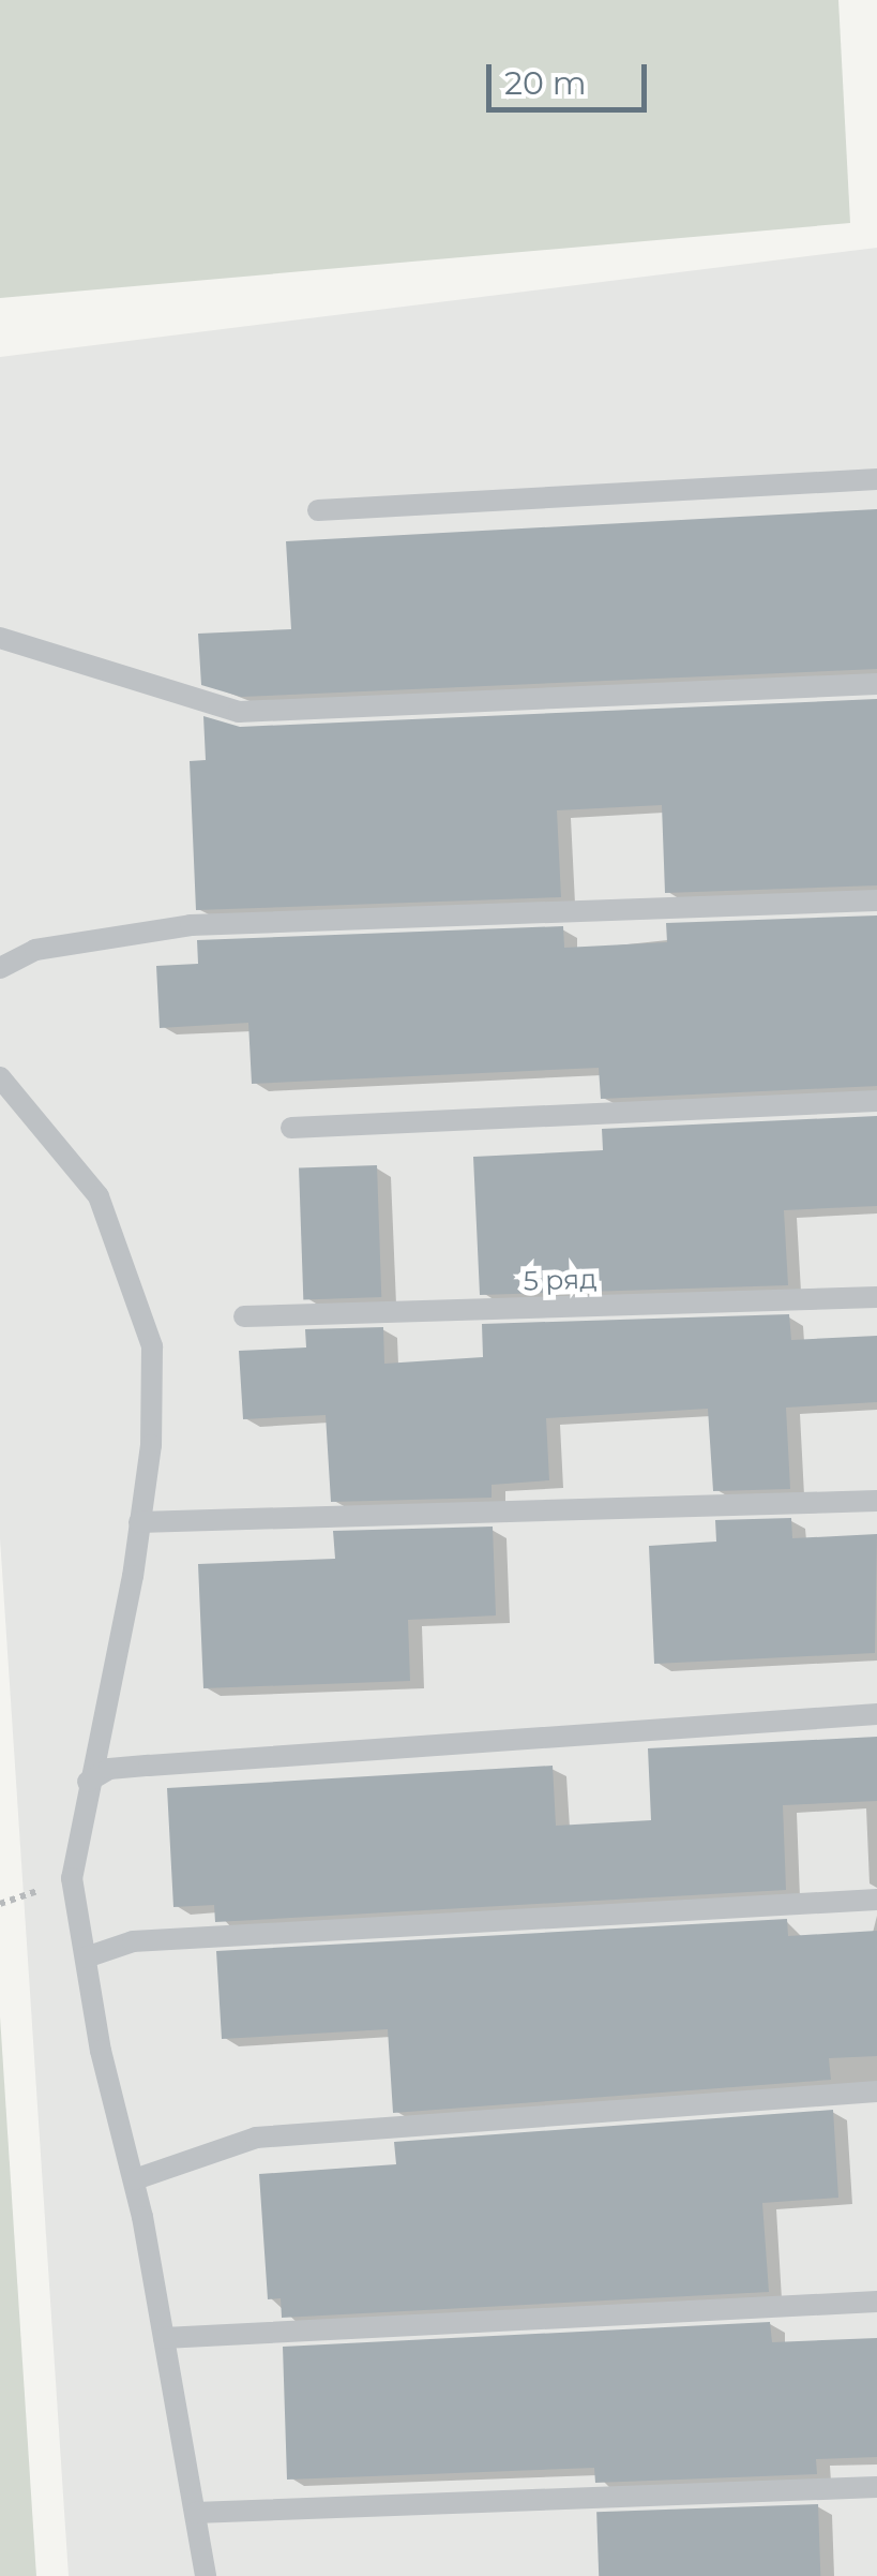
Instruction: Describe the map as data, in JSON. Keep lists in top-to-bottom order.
{
  "streets": {
    "lane": ["5 ряд"]
  },
  "scale_bar": "20 m"
}
